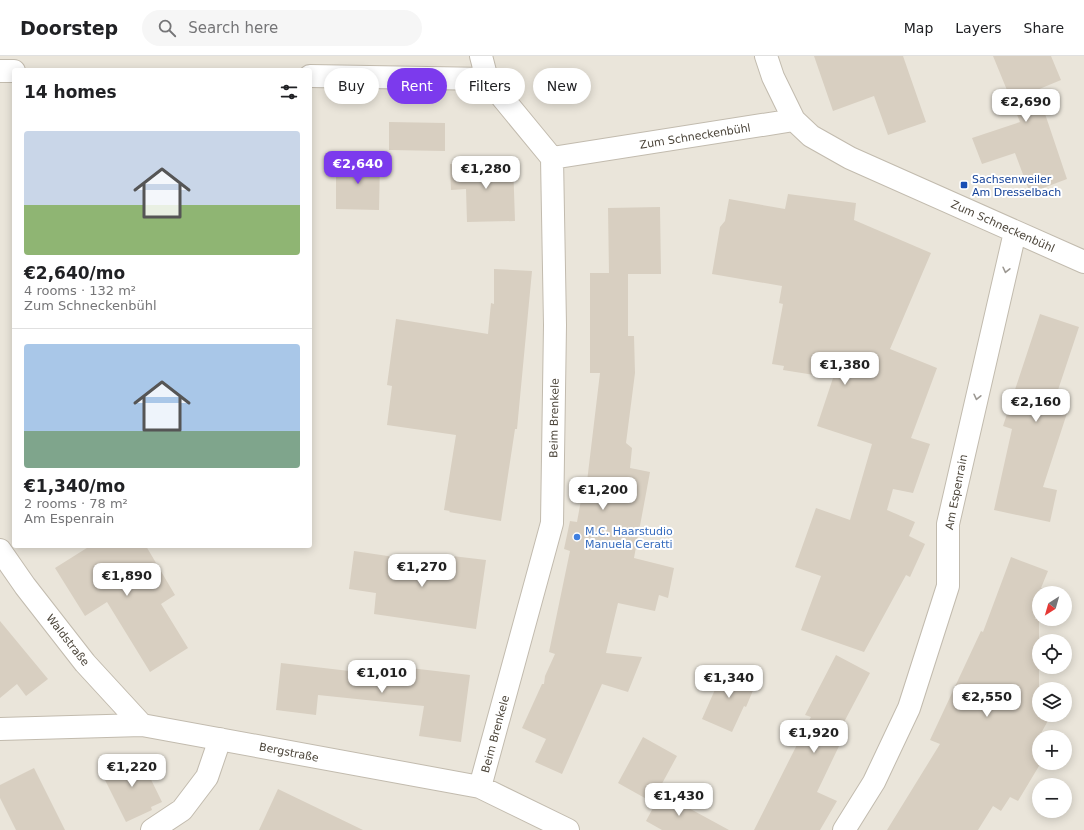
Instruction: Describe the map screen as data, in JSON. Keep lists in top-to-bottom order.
{
  "streets": {
    "street": [
      "Zum Schneckenbühl",
      "Beim Brenkele",
      "Am Espenrain",
      "Waldstraße",
      "Bergstraße"
    ]
  },
  "crossings": [
    ["Zum Schneckenbühl", "Beim Brenkele"],
    ["Zum Schneckenbühl", "Am Espenrain"],
    ["Beim Brenkele", "Bergstraße"],
    ["Waldstraße", "Bergstraße"]
  ],
  "one_way": ["Am Espenrain"],
  "places": {
    "transit": ["Sachsenweiler Am Dresselbach"],
    "other": ["M.C. Haarstudio Manuela Ceratti"]
  },
  "north": "bottom left",
  "page": {
    "header": "Doorstep",
    "search": "Search here",
    "nav": ["Map", "Layers", "Share"],
    "chip": [
      "Buy",
      "Rent",
      "Filters",
      "New"
    ],
    "heading": "14 homes",
    "price": [
      "€2,690",
      "€2,640",
      "€1,280",
      "€1,380",
      "€2,160",
      "€1,200",
      "€1,270",
      "€1,890",
      "€1,010",
      "€1,340",
      "€2,550",
      "€1,920",
      "€1,220",
      "€1,430"
    ],
    "list": [
      {
        "name": "€2,640/mo",
        "note": "4 rooms · 132 m² · Zum Schneckenbühl"
      },
      {
        "name": "€1,340/mo",
        "note": "2 rooms · 78 m² · Am Espenrain"
      }
    ],
    "map_buttons": ["+", "−"]
  }
}
